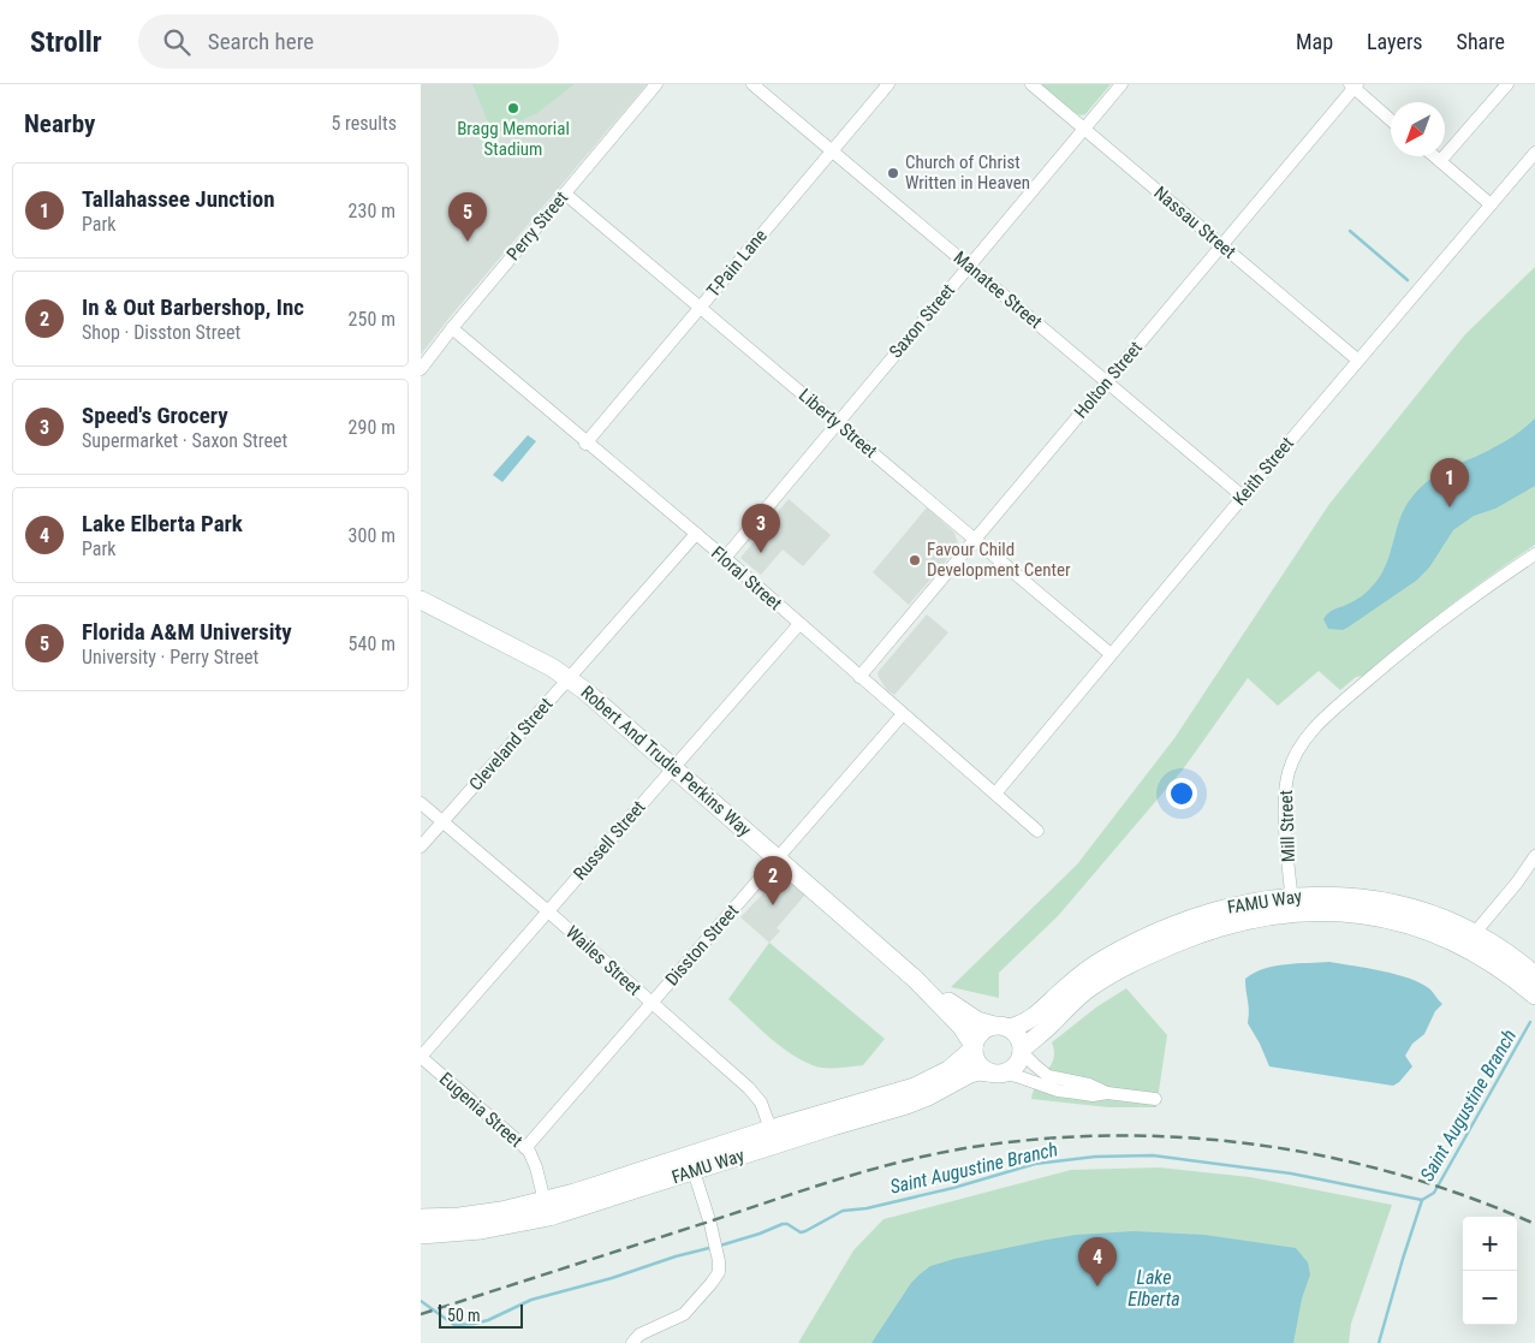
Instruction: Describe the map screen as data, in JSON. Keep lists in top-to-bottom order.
{
  "streets": {
    "street": [
      "Nassau Street",
      "Perry Street",
      "T-Pain Lane",
      "Manatee Street",
      "Saxon Street",
      "Holton Street",
      "Liberty Street",
      "Keith Street",
      "Floral Street",
      "Cleveland Street",
      "Robert And Trudie Perkins Way",
      "Mill Street",
      "Russell Street",
      "FAMU Way",
      "Disston Street",
      "Wailes Street",
      "Eugenia Street"
    ]
  },
  "crossings": [
    ["Nassau Street", "Saxon Street"],
    ["Nassau Street", "Holton Street"],
    ["Nassau Street", "Keith Street"],
    ["Perry Street", "Liberty Street"],
    ["Perry Street", "Floral Street"],
    ["T-Pain Lane", "Manatee Street"],
    ["T-Pain Lane", "Liberty Street"],
    ["T-Pain Lane", "Floral Street"],
    ["Manatee Street", "Saxon Street"],
    ["Manatee Street", "Holton Street"],
    ["Manatee Street", "Keith Street"],
    ["Saxon Street", "Liberty Street"],
    ["Saxon Street", "Floral Street"],
    ["Holton Street", "Liberty Street"],
    ["Holton Street", "Floral Street"],
    ["Liberty Street", "Keith Street"],
    ["Keith Street", "Floral Street"],
    ["Floral Street", "Cleveland Street"],
    ["Floral Street", "Russell Street"],
    ["Floral Street", "Disston Street"],
    ["Cleveland Street", "Robert And Trudie Perkins Way"],
    ["Cleveland Street", "Wailes Street"],
    ["Robert And Trudie Perkins Way", "Russell Street"],
    ["Robert And Trudie Perkins Way", "FAMU Way"],
    ["Robert And Trudie Perkins Way", "Disston Street"],
    ["Mill Street", "FAMU Way"],
    ["Russell Street", "Wailes Street"],
    ["Russell Street", "Eugenia Street"],
    ["FAMU Way", "Wailes Street"],
    ["FAMU Way", "Eugenia Street"],
    ["Disston Street", "Wailes Street"],
    ["Disston Street", "Eugenia Street"]
  ],
  "water": ["Saint Augustine Branch", "Lake Elberta"],
  "places": ["Bragg Memorial Stadium", "Church of Christ Written in Heaven", "Favour Child Development Center"],
  "scale_bar": "50 m",
  "north": "bottom left",
  "page": {
    "header": "Strollr",
    "search": "Search here",
    "nav": ["Map", "Layers", "Share"],
    "heading": ["Nearby", "5 results"],
    "list": [
      {
        "mark": "1",
        "name": "Tallahassee Junction",
        "note": "Park",
        "value": "230 m"
      },
      {
        "mark": "2",
        "name": "In & Out Barbershop, Inc",
        "note": "Shop · Disston Street",
        "value": "250 m"
      },
      {
        "mark": "3",
        "name": "Speed's Grocery",
        "note": "Supermarket · Saxon Street",
        "value": "290 m"
      },
      {
        "mark": "4",
        "name": "Lake Elberta Park",
        "note": "Park",
        "value": "300 m"
      },
      {
        "mark": "5",
        "name": "Florida A&M University",
        "note": "University · Perry Street",
        "value": "540 m"
      }
    ],
    "pins": [
      "5",
      "1",
      "3",
      "2",
      "4"
    ],
    "map_buttons": ["+", "−"],
    "scale": "50 m"
  }
}
